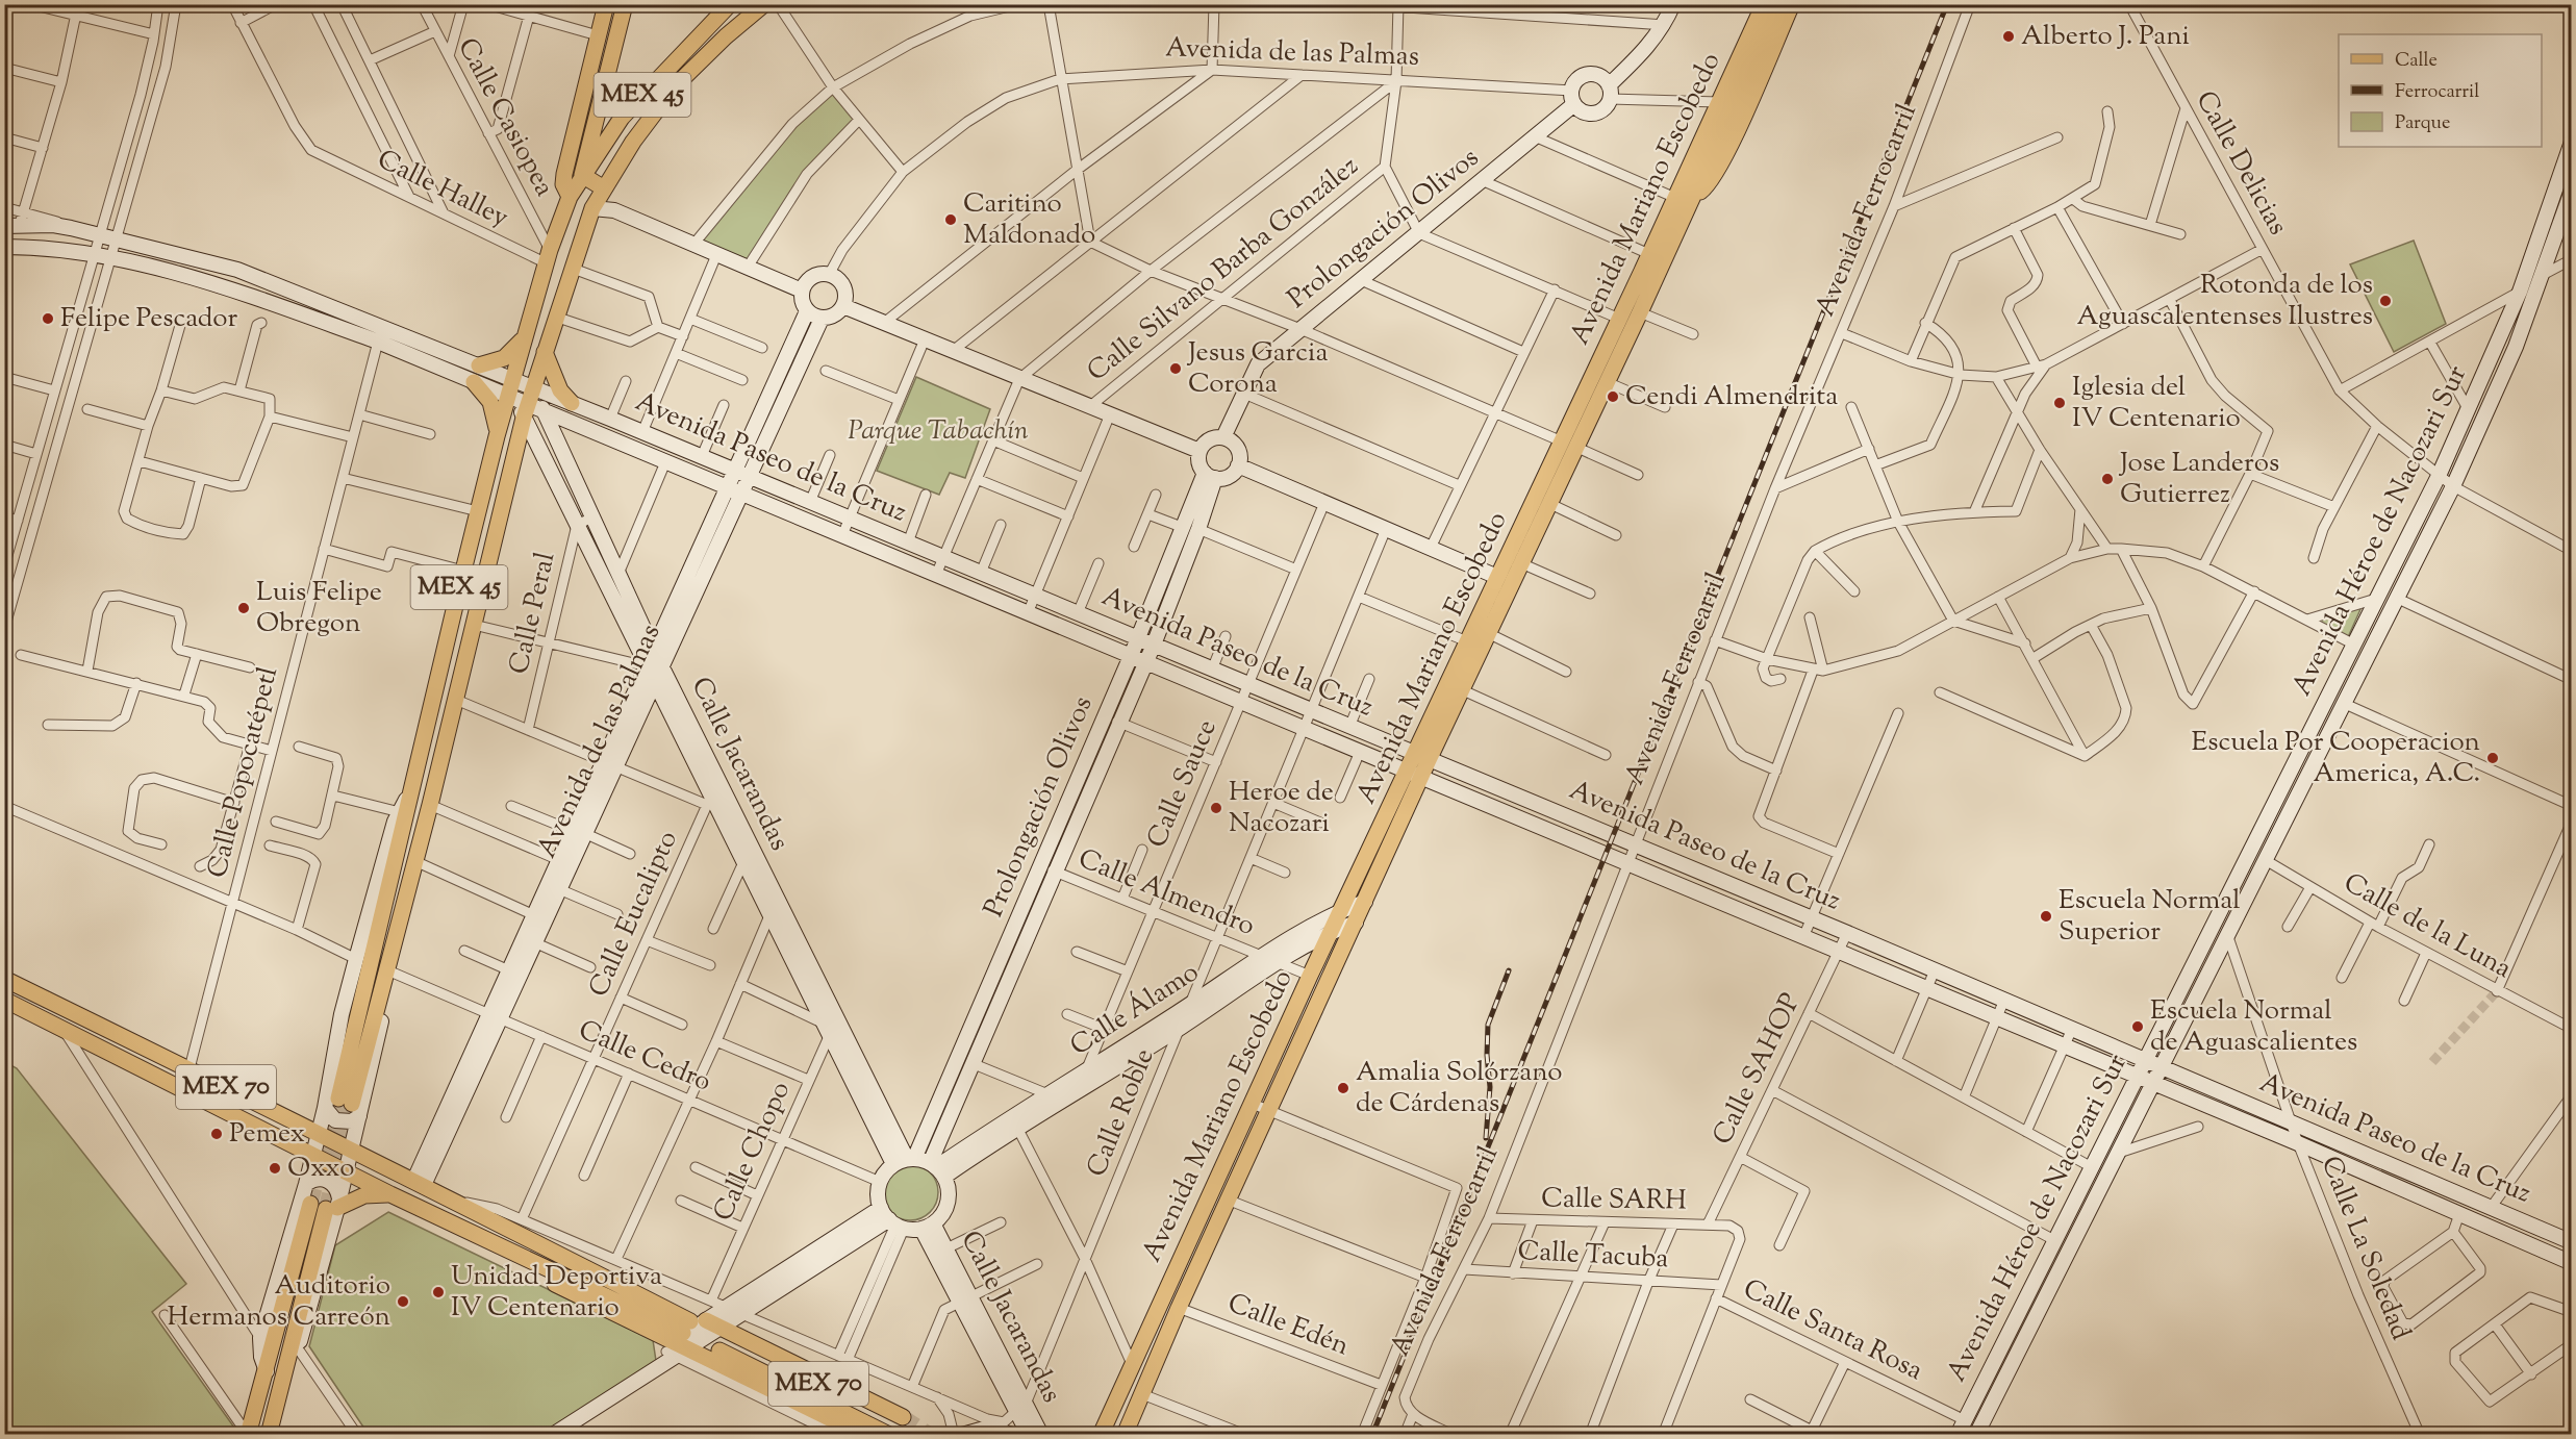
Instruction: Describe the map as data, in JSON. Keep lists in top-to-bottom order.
{
  "streets": {
    "main road": [
      "Avenida de las Palmas",
      "MEX 45",
      "Avenida Mariano Escobedo",
      "Prolongación Olivos",
      "Avenida Paseo de la Cruz",
      "Avenida Héroe de Nacozari Sur",
      "Calle Jacarandas",
      "Calle Álamo",
      "MEX 70"
    ],
    "street": [
      "Calle Casiopea",
      "Calle Delicias",
      "Calle Halley",
      "Avenida Ferrocarril",
      "Calle Silvano Barba González",
      "Calle Peral",
      "Calle Popocatépetl",
      "Calle Sauce",
      "Calle Almendro",
      "Calle Eucalipto",
      "Calle de la Luna",
      "Calle Cedro",
      "Calle SAHOP",
      "Calle Roble",
      "Calle Chopo",
      "Calle SARH",
      "Calle La Soledad",
      "Calle Tacuba",
      "Calle Edén",
      "Calle Santa Rosa"
    ]
  },
  "crossings": [
    ["Avenida de las Palmas", "Prolongación Olivos"],
    ["Avenida de las Palmas", "Avenida Paseo de la Cruz"],
    ["Avenida de las Palmas", "Calle Jacarandas"],
    ["Avenida de las Palmas", "Calle Cedro"],
    ["Avenida de las Palmas", "MEX 70"],
    ["MEX 45", "Calle Casiopea"],
    ["MEX 45", "Calle Halley"],
    ["MEX 45", "Avenida Paseo de la Cruz"],
    ["MEX 45", "Calle Jacarandas"],
    ["Calle Casiopea", "Calle Halley"],
    ["Calle Delicias", "Avenida Héroe de Nacozari Sur"],
    ["Avenida Mariano Escobedo", "Avenida Paseo de la Cruz"],
    ["Avenida Mariano Escobedo", "Calle Almendro"],
    ["Avenida Mariano Escobedo", "Calle Álamo"],
    ["Avenida Mariano Escobedo", "Calle Edén"],
    ["Avenida Ferrocarril", "Avenida Paseo de la Cruz"],
    ["Avenida Ferrocarril", "Calle SARH"],
    ["Avenida Ferrocarril", "Calle Tacuba"],
    ["Prolongación Olivos", "Avenida Paseo de la Cruz"],
    ["Prolongación Olivos", "Calle Jacarandas"],
    ["Prolongación Olivos", "Calle Almendro"],
    ["Prolongación Olivos", "Calle Álamo"],
    ["Prolongación Olivos", "Calle Cedro"],
    ["Avenida Paseo de la Cruz", "Avenida Héroe de Nacozari Sur"],
    ["Avenida Paseo de la Cruz", "Calle Jacarandas"],
    ["Avenida Paseo de la Cruz", "Calle Popocatépetl"],
    ["Avenida Paseo de la Cruz", "Calle Sauce"],
    ["Avenida Paseo de la Cruz", "Calle SAHOP"],
    ["Avenida Paseo de la Cruz", "Calle Roble"],
    ["Avenida Paseo de la Cruz", "Calle La Soledad"],
    ["Avenida Héroe de Nacozari Sur", "Calle de la Luna"],
    ["Avenida Héroe de Nacozari Sur", "Calle La Soledad"],
    ["Avenida Héroe de Nacozari Sur", "Calle Santa Rosa"],
    ["Calle Peral", "Calle Jacarandas"],
    ["Calle Jacarandas", "Calle Eucalipto"],
    ["Calle Jacarandas", "Calle Álamo"],
    ["Calle Jacarandas", "Calle Cedro"],
    ["Calle Jacarandas", "Calle Roble"],
    ["Calle Jacarandas", "Calle Chopo"],
    ["Calle Popocatépetl", "MEX 70"],
    ["Calle Sauce", "Calle Almendro"],
    ["Calle Sauce", "Calle Álamo"],
    ["Calle Almendro", "Calle Álamo"],
    ["Calle Almendro", "Calle Roble"],
    ["Calle Eucalipto", "Calle Cedro"],
    ["Calle Álamo", "Calle Cedro"],
    ["Calle Álamo", "Calle Roble"],
    ["Calle Cedro", "Calle Chopo"],
    ["Calle SAHOP", "Calle SARH"],
    ["Calle SARH", "Calle Tacuba"]
  ],
  "parks": ["Parque Tabachín"],
  "places": [
    "Alberto J. Pani",
    "Caritino Maldonado",
    "Rotonda de los Aguascalentenses Ilustres",
    "Felipe Pescador",
    "Jesus Garcia Corona",
    "Cendi Almendrita",
    "Iglesia del IV Centenario",
    "Jose Landeros Gutierrez",
    "Luis Felipe Obregon",
    "Escuela Por Cooperacion America, A.C.",
    "Heroe de Nacozari",
    "Escuela Normal Superior",
    "Escuela Normal de Aguascalientes",
    "Amalia Solórzano de Cárdenas",
    "Pemex",
    "Oxxo",
    "Unidad Deportiva IV Centenario",
    "Auditorio Hermanos Carreón"
  ],
  "legend": ["Calle", "Ferrocarril", "Parque"]
}
